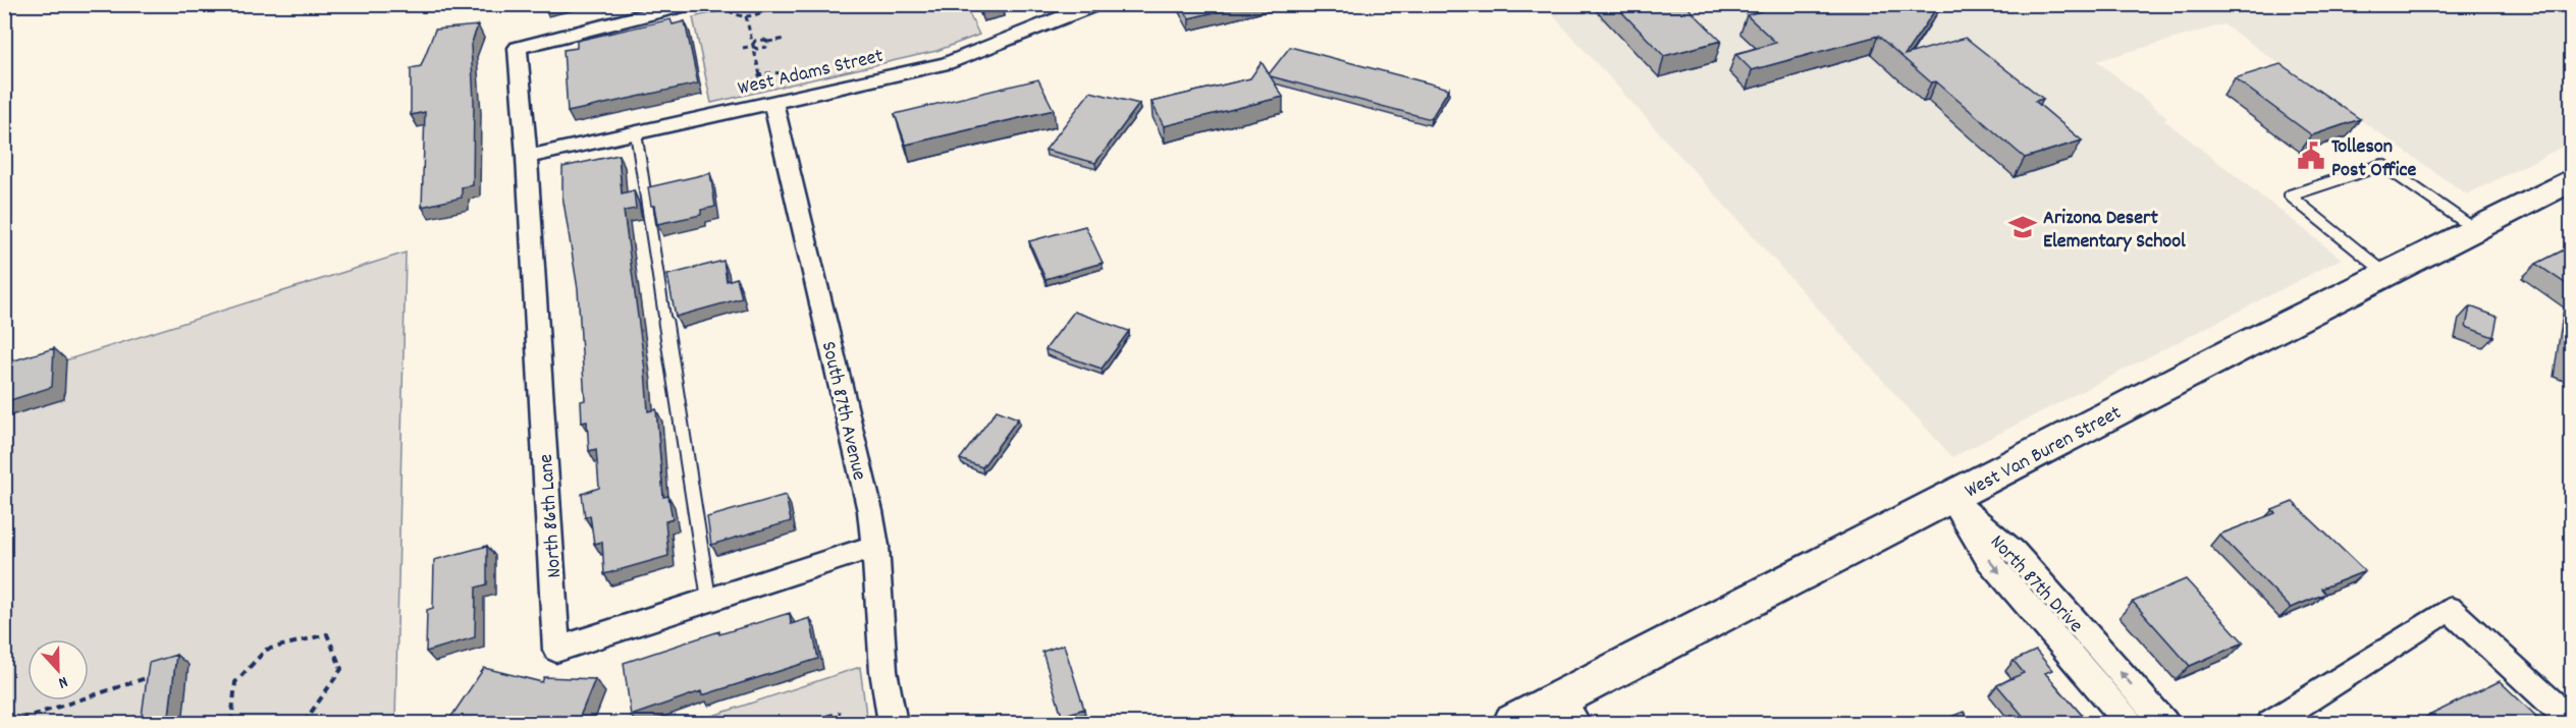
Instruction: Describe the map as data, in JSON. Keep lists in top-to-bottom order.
{
  "streets": {
    "main road": ["West Van Buren Street"],
    "street": [
      "West Adams Street",
      "South 87th Avenue",
      "North 86th Lane",
      "North 87th Drive"
    ]
  },
  "crossings": [
    ["West Adams Street", "South 87th Avenue"],
    ["West Adams Street", "North 86th Lane"],
    ["South 87th Avenue", "North 86th Lane"],
    ["West Van Buren Street", "North 87th Drive"]
  ],
  "places": {
    "public building": ["Tolleson Post Office"],
    "school or university": ["Arizona Desert Elementary School"]
  },
  "north": "bottom"
}
